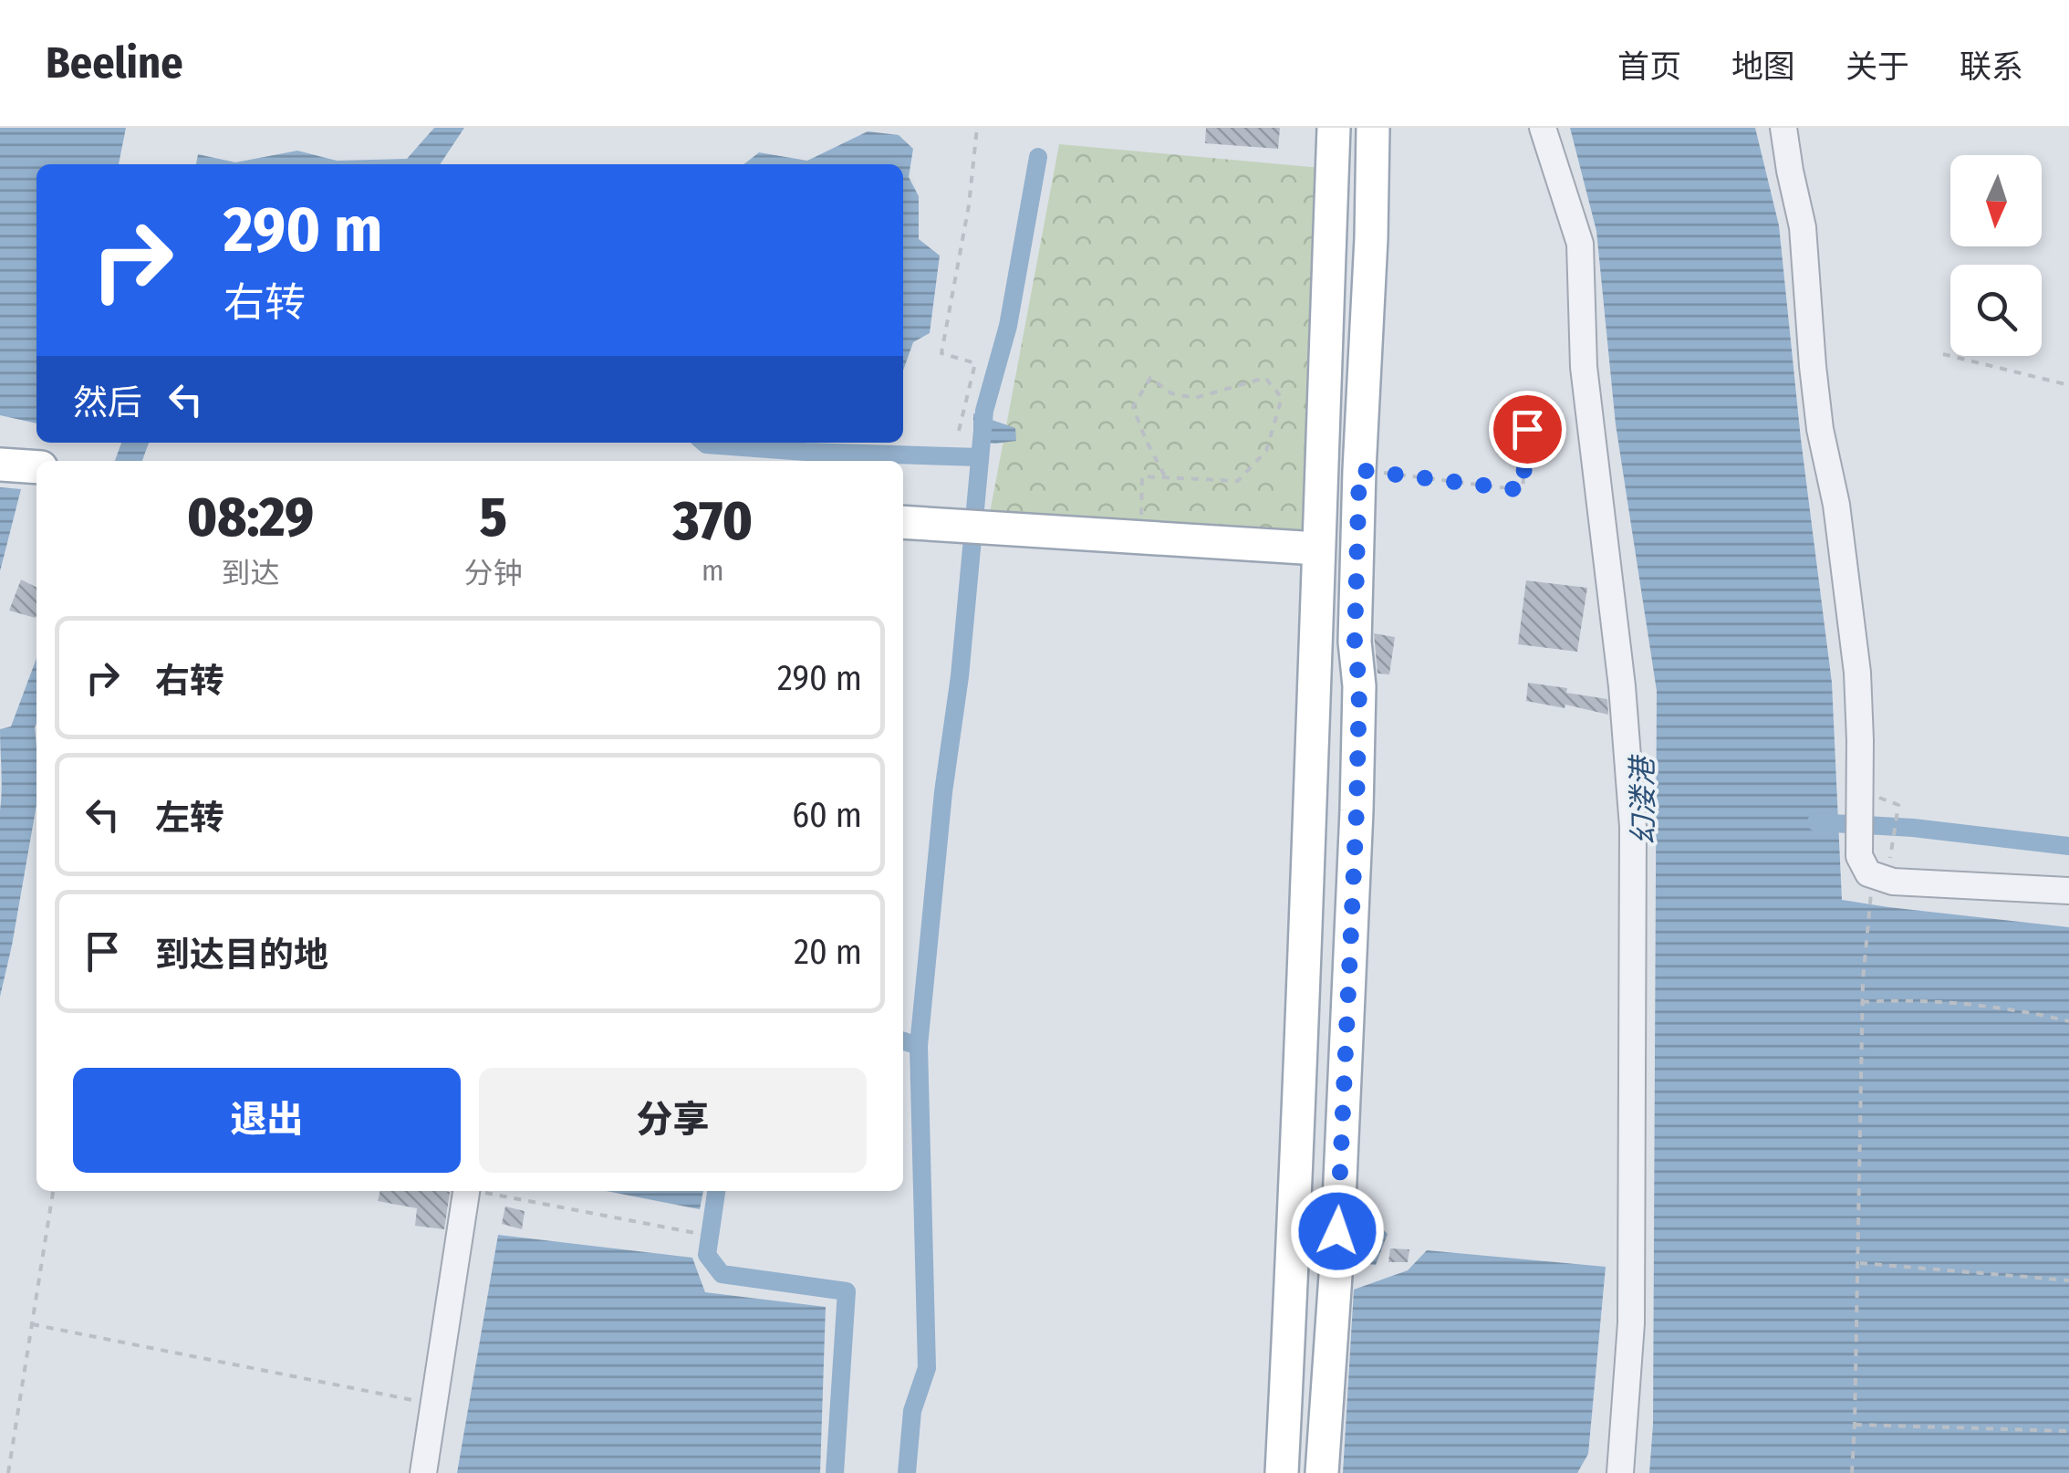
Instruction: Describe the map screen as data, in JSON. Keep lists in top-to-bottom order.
{
  "water": ["幻溇港"],
  "north": "bottom",
  "page": {
    "header": "Beeline",
    "nav": [
      "首页",
      "地图",
      "关于",
      "联系"
    ],
    "turn": ["290 m", "右转"],
    "then": "然后",
    "eta": [
      "08:29",
      "到达",
      "5",
      "分钟",
      "370",
      "m"
    ],
    "list": [
      {
        "name": "右转",
        "value": "290 m"
      },
      {
        "name": "左转",
        "value": "60 m"
      },
      {
        "name": "到达目的地",
        "value": "20 m"
      }
    ],
    "buttons": ["退出", "分享"]
  }
}
